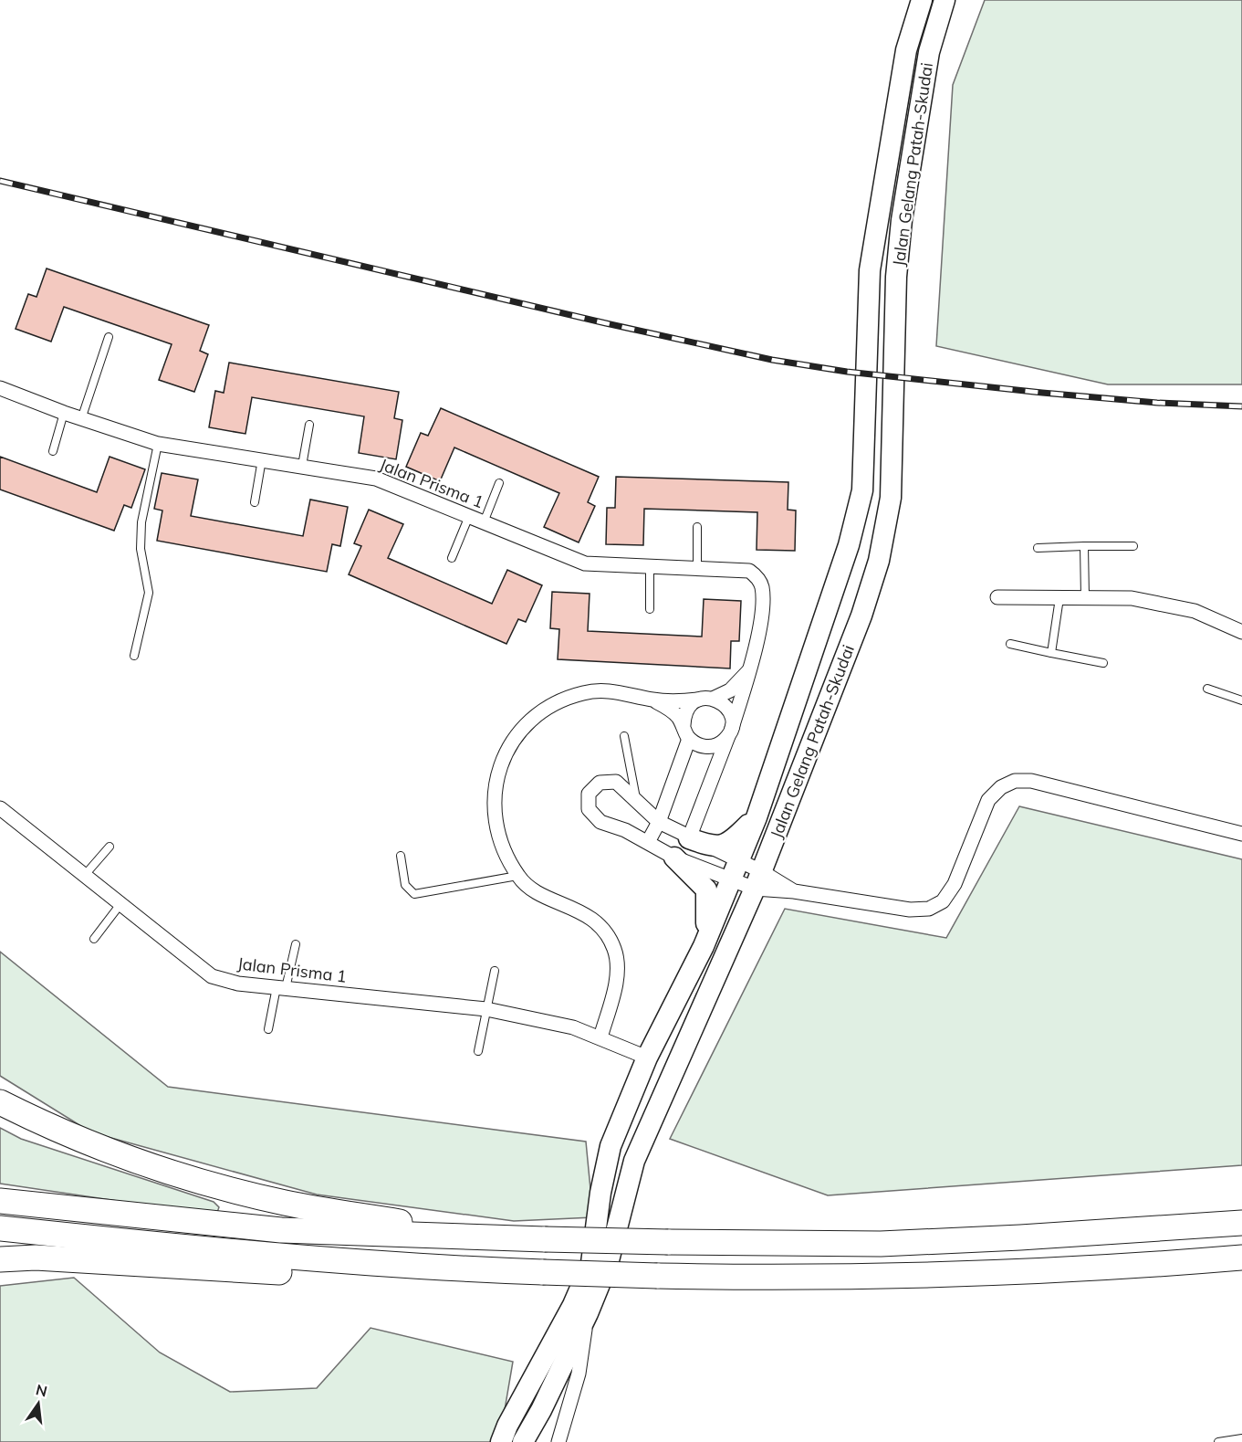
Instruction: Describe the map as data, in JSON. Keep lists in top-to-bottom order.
{
  "streets": {
    "main road": ["Jalan Gelang Patah-Skudai"],
    "street": ["Jalan Prisma 1"]
  },
  "crossings": [
    ["Jalan Gelang Patah-Skudai", "Jalan Prisma 1"]
  ],
  "north": "top"
}
